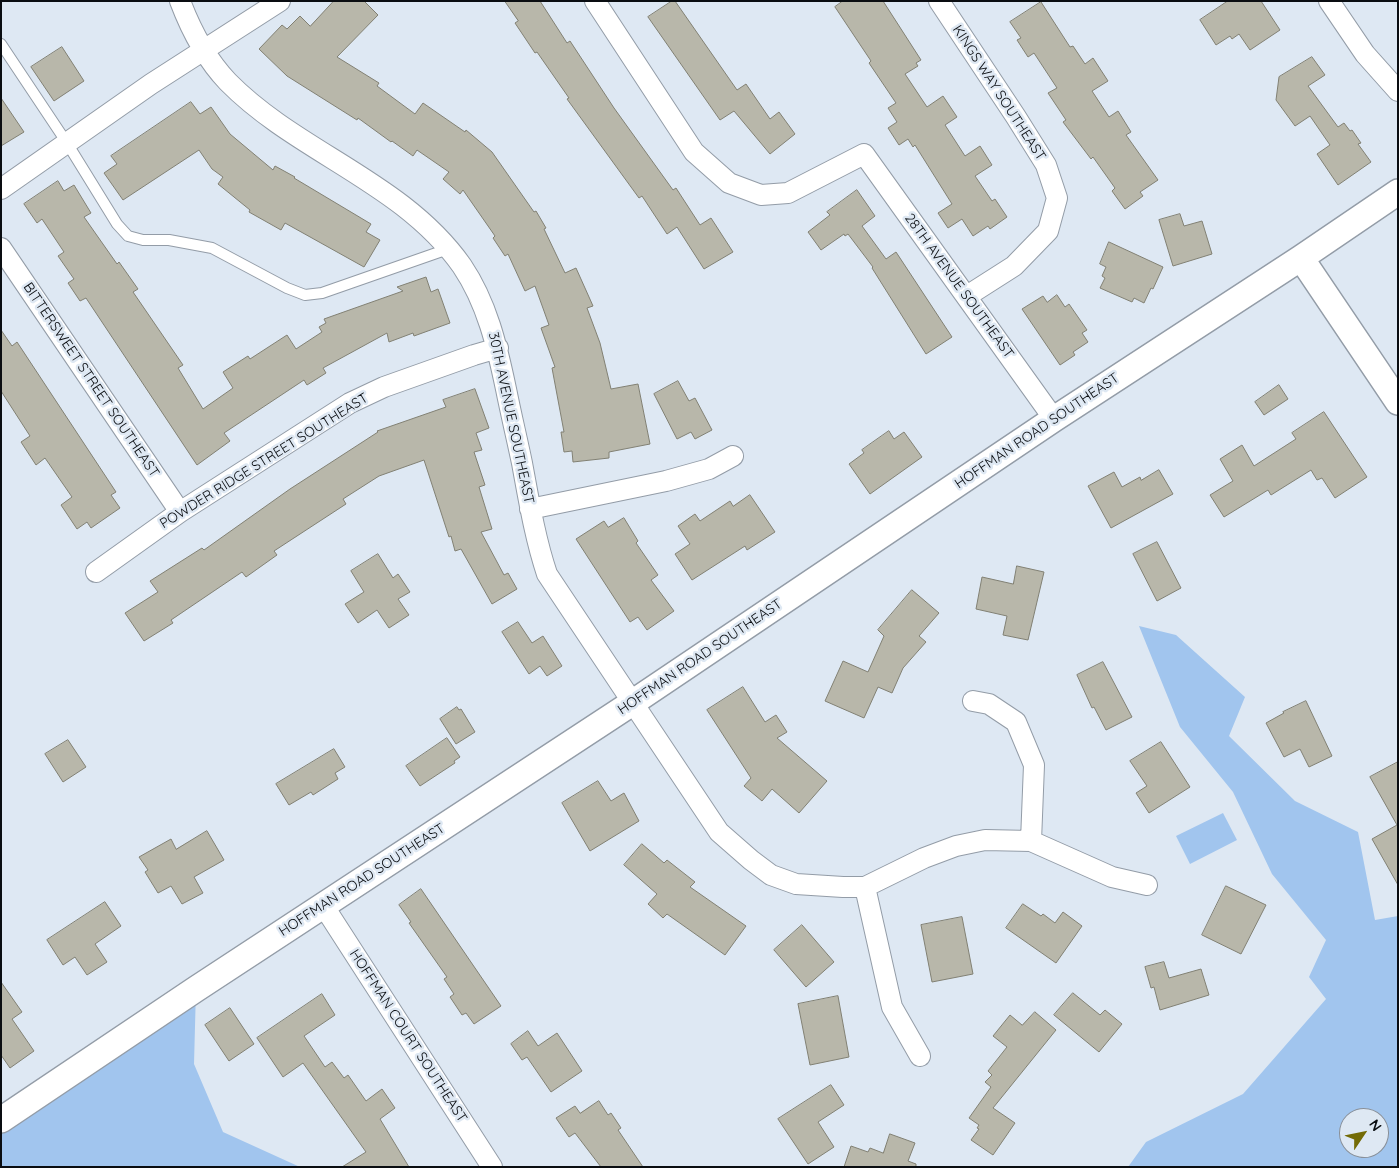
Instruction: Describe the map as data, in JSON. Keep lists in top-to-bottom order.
{
  "streets": {
    "street": [
      "KINGS WAY SOUTHEAST",
      "28TH AVENUE SOUTHEAST",
      "BITTERSWEET STREET SOUTHEAST",
      "30TH AVENUE SOUTHEAST",
      "HOFFMAN ROAD SOUTHEAST",
      "POWDER RIDGE STREET SOUTHEAST",
      "HOFFMAN COURT SOUTHEAST"
    ]
  },
  "crossings": [
    ["KINGS WAY SOUTHEAST", "28TH AVENUE SOUTHEAST"],
    ["28TH AVENUE SOUTHEAST", "HOFFMAN ROAD SOUTHEAST"],
    ["BITTERSWEET STREET SOUTHEAST", "POWDER RIDGE STREET SOUTHEAST"],
    ["30TH AVENUE SOUTHEAST", "HOFFMAN ROAD SOUTHEAST"],
    ["30TH AVENUE SOUTHEAST", "POWDER RIDGE STREET SOUTHEAST"],
    ["HOFFMAN ROAD SOUTHEAST", "HOFFMAN COURT SOUTHEAST"]
  ],
  "north": "top right"
}
